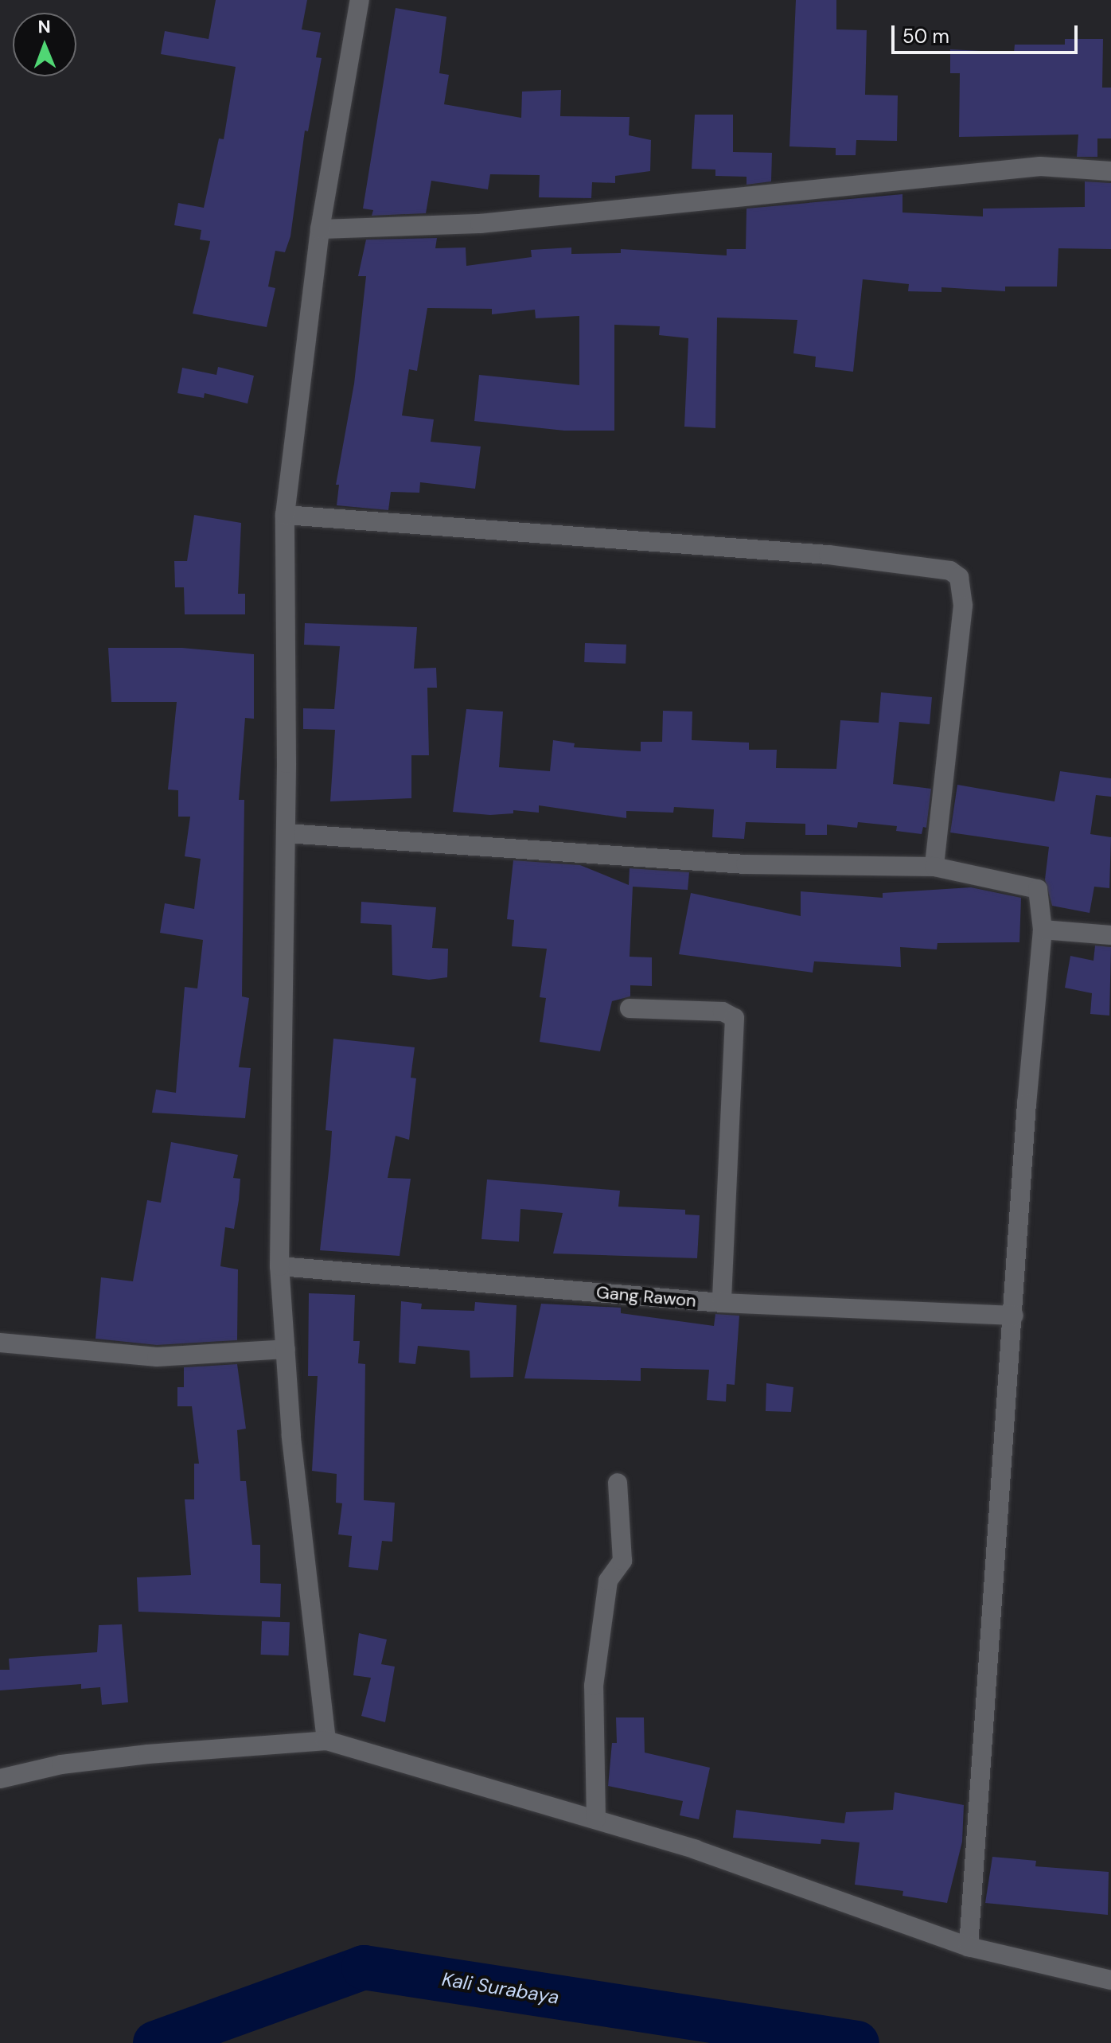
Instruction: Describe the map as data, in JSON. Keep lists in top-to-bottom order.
{
  "streets": {
    "street": ["Gang Rawon"]
  },
  "water": ["Kali Surabaya"],
  "scale_bar": "50 m",
  "north": "top"
}
